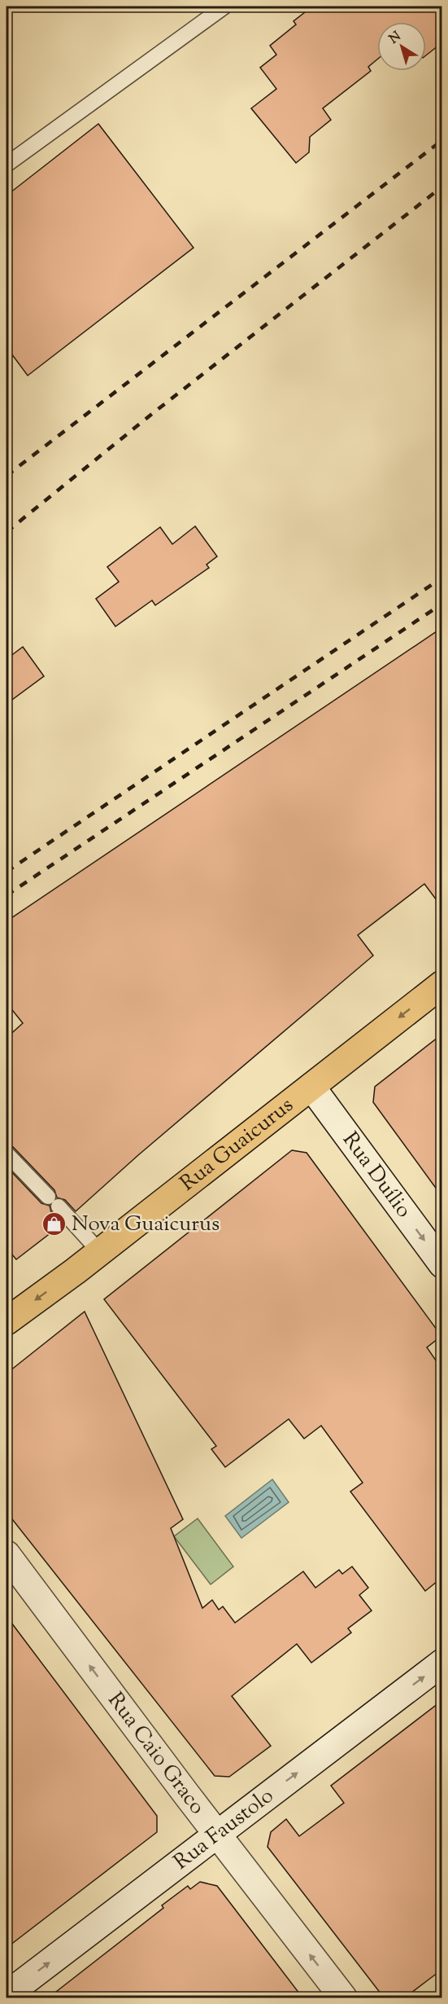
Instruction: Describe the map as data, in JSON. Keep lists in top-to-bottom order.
{
  "streets": {
    "main road": ["Rua Guaicurus"],
    "street": ["Rua Duílio", "Rua Caio Graco", "Rua Faustolo"]
  },
  "crossings": [
    ["Rua Guaicurus", "Rua Duílio"],
    ["Rua Caio Graco", "Rua Faustolo"]
  ],
  "one_way": [
    "Rua Guaicurus",
    "Rua Duílio",
    "Rua Caio Graco",
    "Rua Faustolo"
  ],
  "places": {
    "shop": ["Nova Guaicurus"]
  },
  "north": "top left"
}
